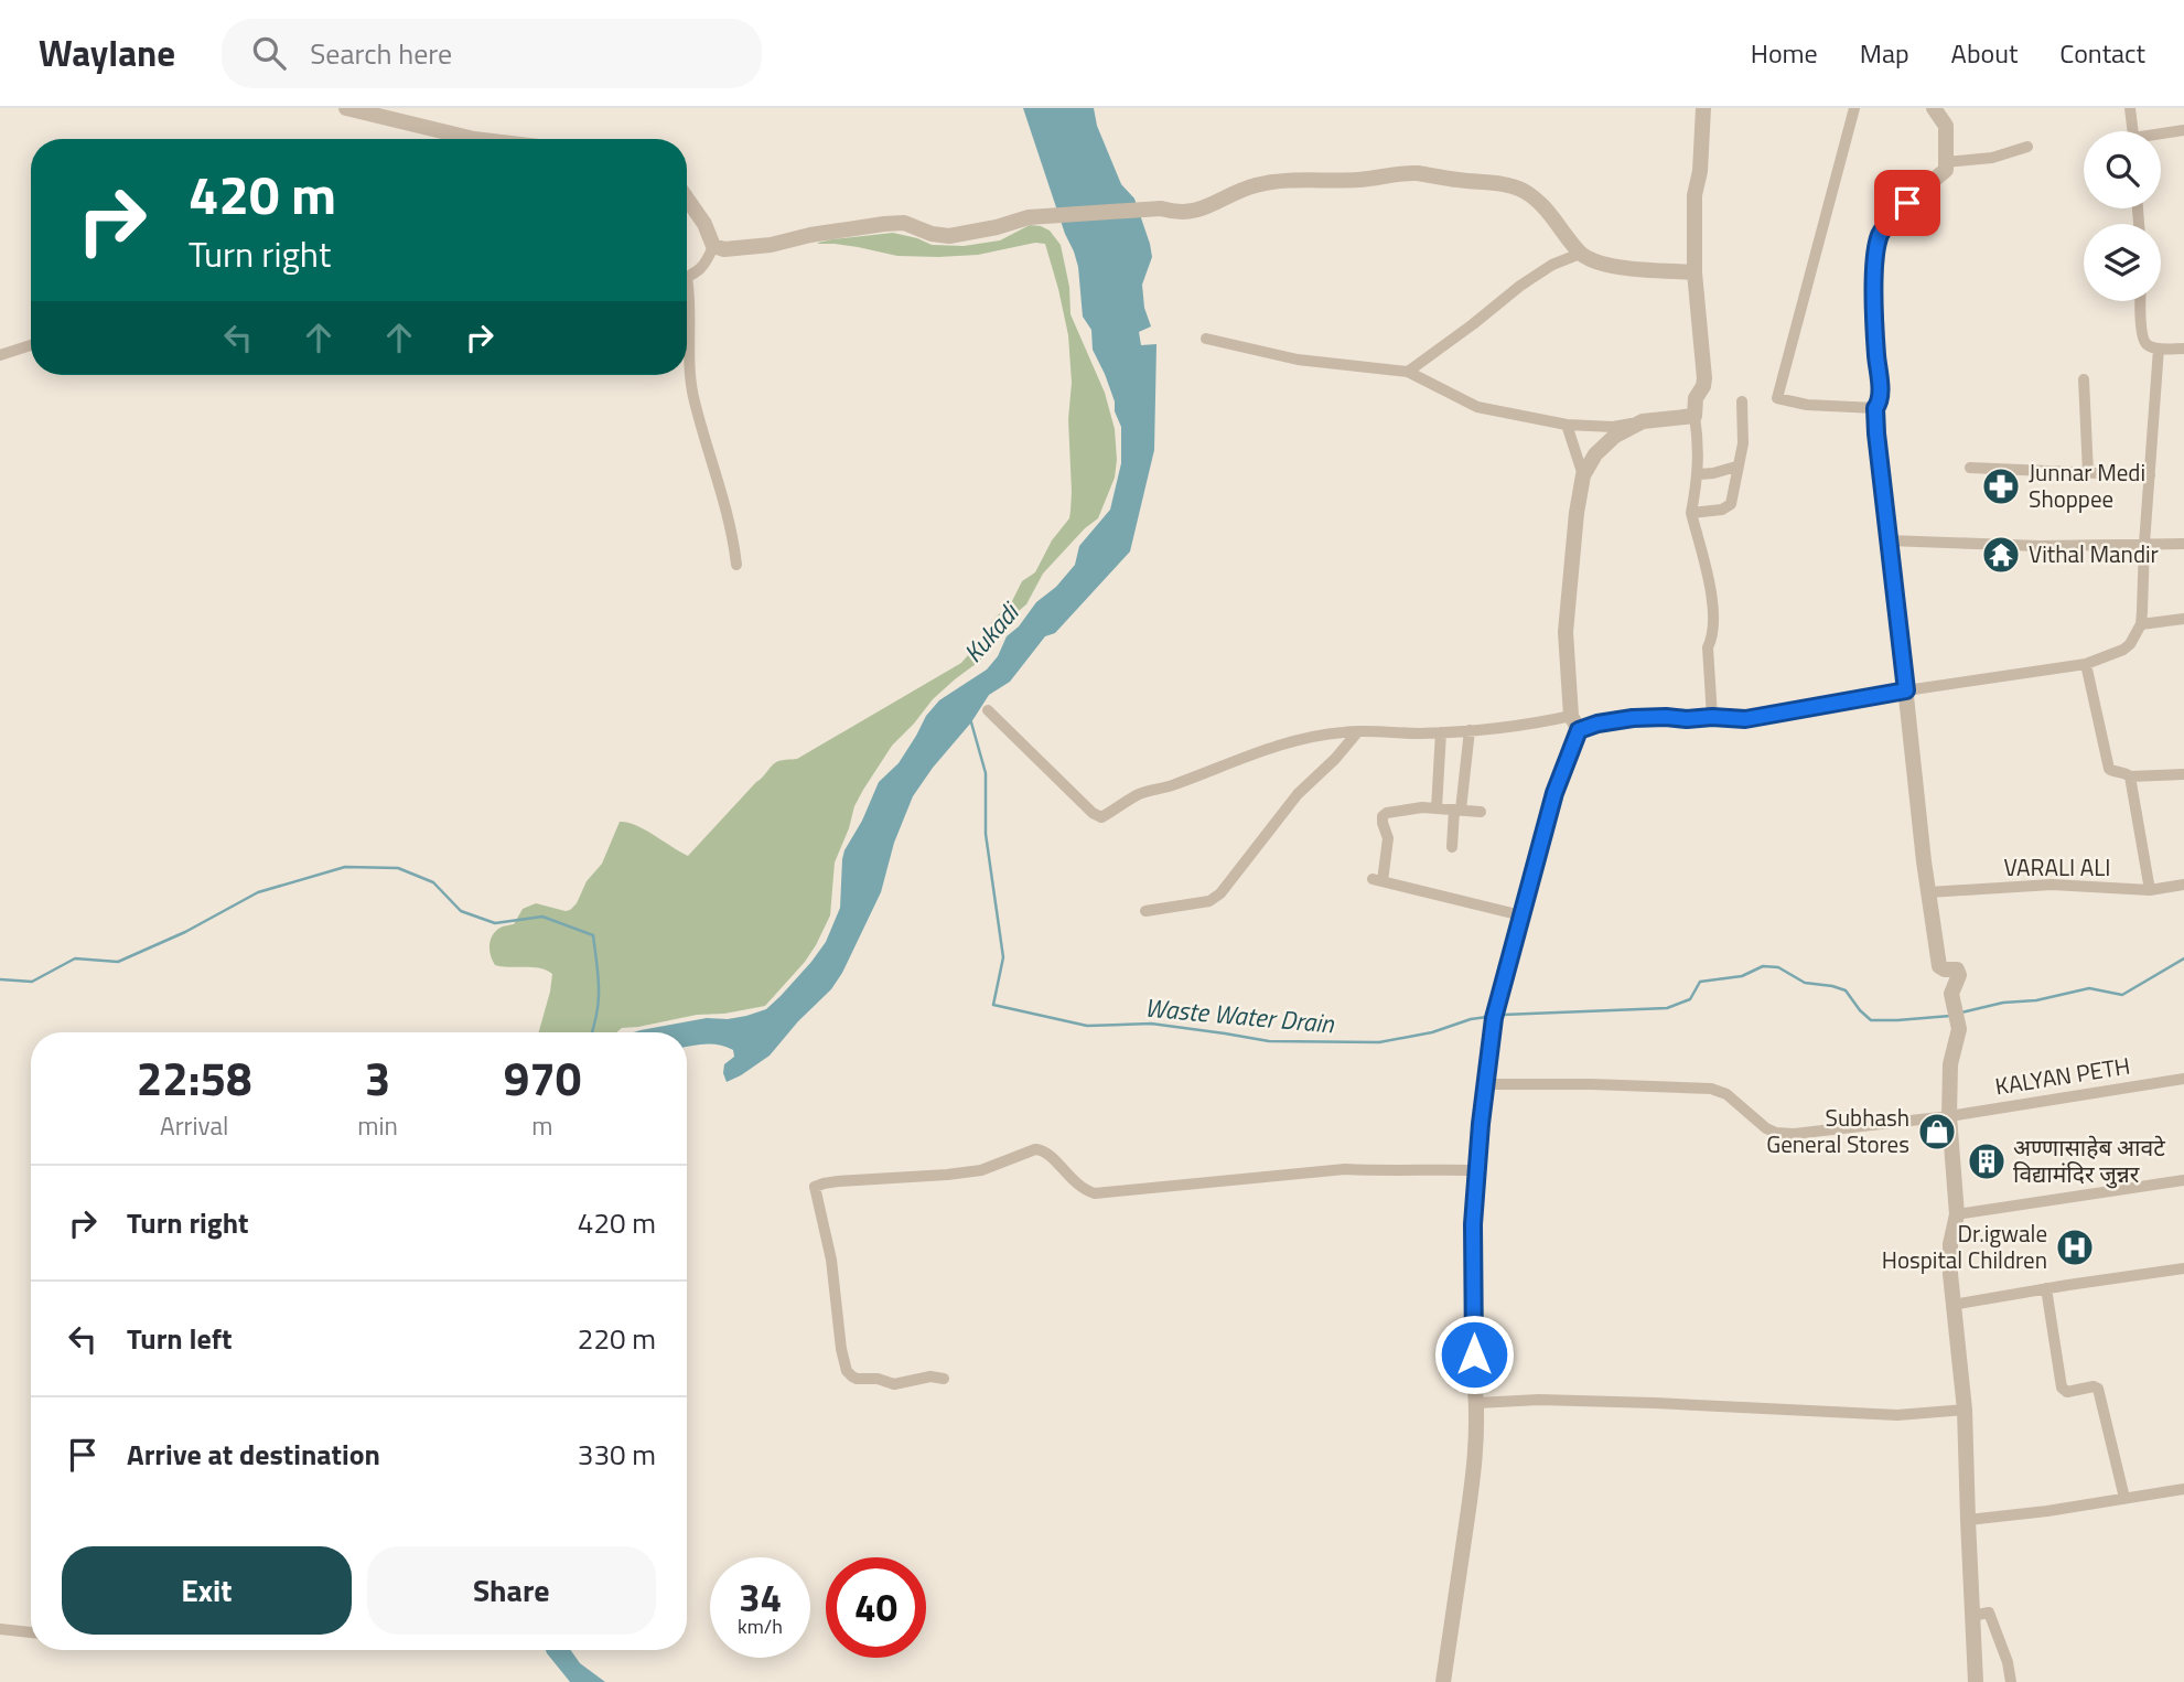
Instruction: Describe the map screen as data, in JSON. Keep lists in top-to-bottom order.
{
  "streets": {
    "street": ["VARALI ALI", "KALYAN PETH"]
  },
  "water": ["Kukadi", "Waste Water Drain"],
  "places": {
    "pharmacy": ["Junnar Medi Shoppee"],
    "temple": ["Vithal Mandir"],
    "shop": ["Subhash General Stores"],
    "building": ["अण्णासाहेब आवटे विद्यामंदिर जुन्नर"],
    "hospital": ["Dr.igwale Hospital Children"]
  },
  "page": {
    "header": "Waylane",
    "search": "Search here",
    "nav": [
      "Home",
      "Map",
      "About",
      "Contact"
    ],
    "turn": ["420 m", "Turn right"],
    "eta": [
      "22:58",
      "Arrival",
      "3",
      "min",
      "970",
      "m"
    ],
    "list": [
      {
        "name": "Turn right",
        "value": "420 m"
      },
      {
        "name": "Turn left",
        "value": "220 m"
      },
      {
        "name": "Arrive at destination",
        "value": "330 m"
      }
    ],
    "buttons": ["Exit", "Share"],
    "speed": "34 km/h",
    "limit": "40"
  }
}
